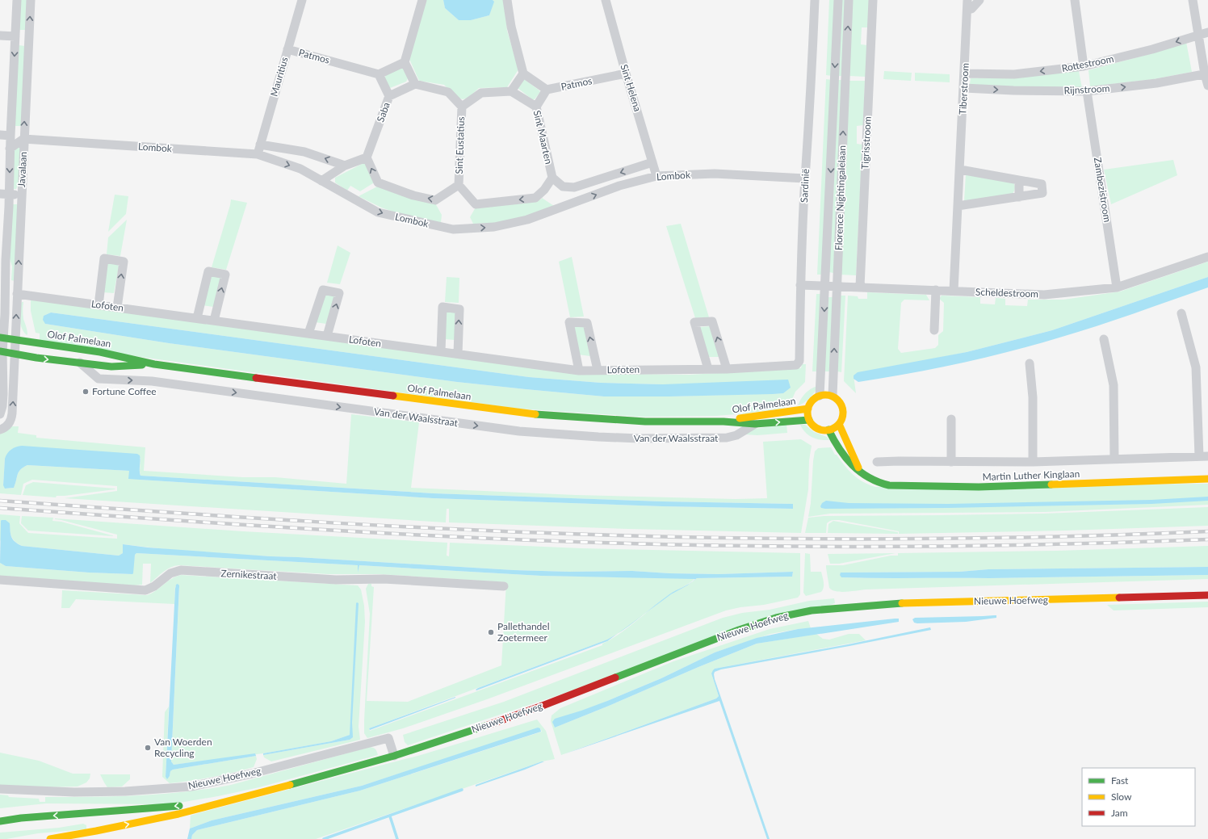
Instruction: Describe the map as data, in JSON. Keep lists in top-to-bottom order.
{
  "streets": {
    "street": [
      "Patmos",
      "Rottestroom",
      "Mauritius",
      "Sint Helena",
      "Tiberstroom",
      "Rijnstroom",
      "Saba",
      "Sint Maarten",
      "Tigrisstroom",
      "Sint Eustatius",
      "Lombok",
      "Javalaan",
      "Sardinië",
      "Zambezistroom",
      "Florence Nightingalelaan",
      "Scheldestroom",
      "Lofoten",
      "Olof Palmelaan",
      "Van der Waalsstraat",
      "Martin Luther Kinglaan",
      "Zernikestraat",
      "Nieuwe Hoefweg"
    ]
  },
  "crossings": [
    ["Patmos", "Mauritius"],
    ["Patmos", "Sint Helena"],
    ["Patmos", "Saba"],
    ["Rottestroom", "Tiberstroom"],
    ["Mauritius", "Lombok"],
    ["Sint Helena", "Lombok"],
    ["Tiberstroom", "Rijnstroom"],
    ["Tiberstroom", "Scheldestroom"],
    ["Rijnstroom", "Zambezistroom"],
    ["Saba", "Sint Eustatius"],
    ["Sint Maarten", "Sint Eustatius"],
    ["Tigrisstroom", "Scheldestroom"],
    ["Lombok", "Javalaan"],
    ["Lombok", "Sardinië"],
    ["Javalaan", "Lofoten"],
    ["Javalaan", "Olof Palmelaan"],
    ["Sardinië", "Scheldestroom"],
    ["Sardinië", "Lofoten"],
    ["Zambezistroom", "Scheldestroom"],
    ["Florence Nightingalelaan", "Scheldestroom"],
    ["Florence Nightingalelaan", "Olof Palmelaan"],
    ["Florence Nightingalelaan", "Martin Luther Kinglaan"],
    ["Olof Palmelaan", "Van der Waalsstraat"],
    ["Olof Palmelaan", "Martin Luther Kinglaan"]
  ],
  "one_way": ["Rottestroom", "Rijnstroom", "Van der Waalsstraat"],
  "places": ["Fortune Coffee", "Pallethandel Zoetermeer", "Van Woerden Recycling"],
  "legend": ["Fast", "Slow", "Jam"]
}
